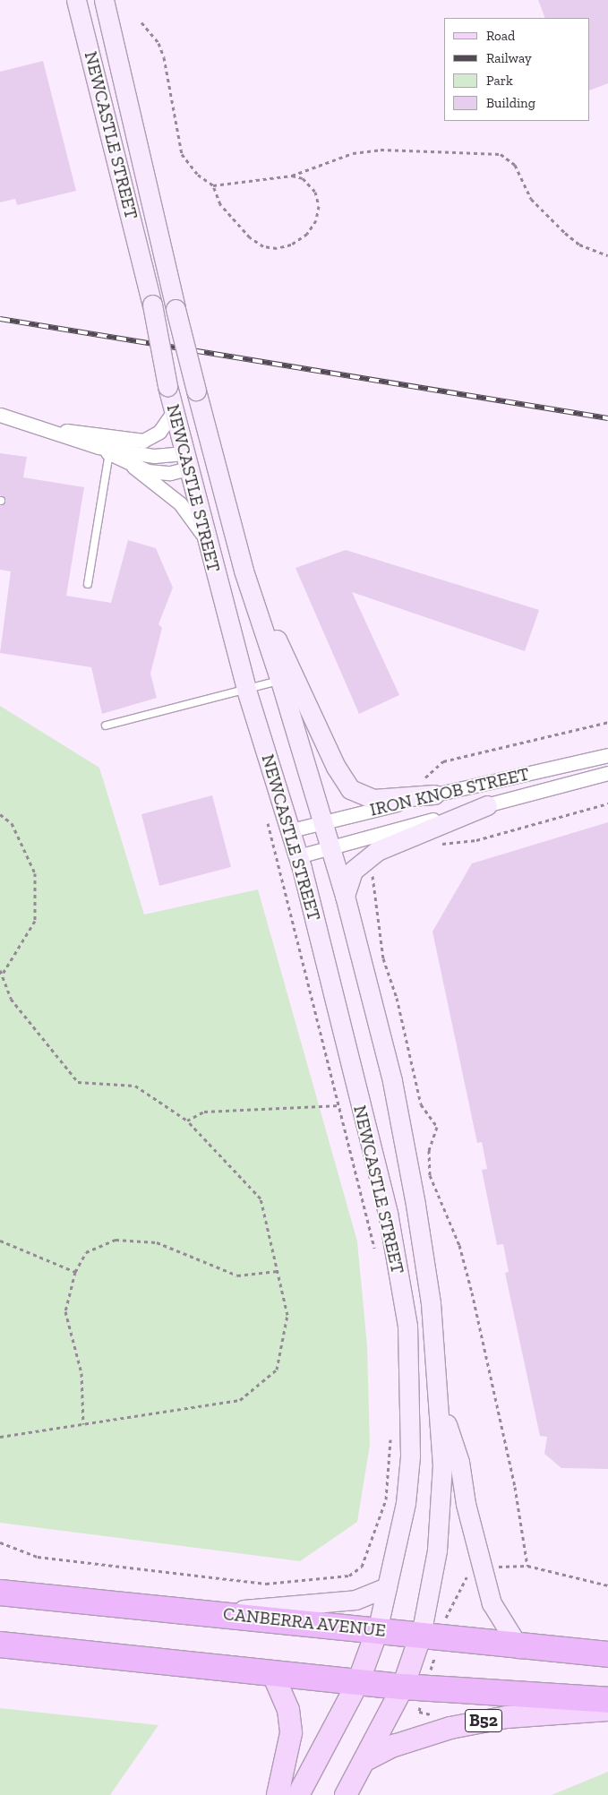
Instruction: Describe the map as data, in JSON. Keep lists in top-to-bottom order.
{
  "streets": {
    "highway": ["CANBERRA AVENUE"],
    "main road": ["NEWCASTLE STREET", "B52"],
    "street": ["IRON KNOB STREET"]
  },
  "crossings": [
    ["NEWCASTLE STREET", "IRON KNOB STREET"],
    ["NEWCASTLE STREET", "CANBERRA AVENUE"]
  ],
  "legend": [
    "Road",
    "Railway",
    "Park",
    "Building"
  ]
}
